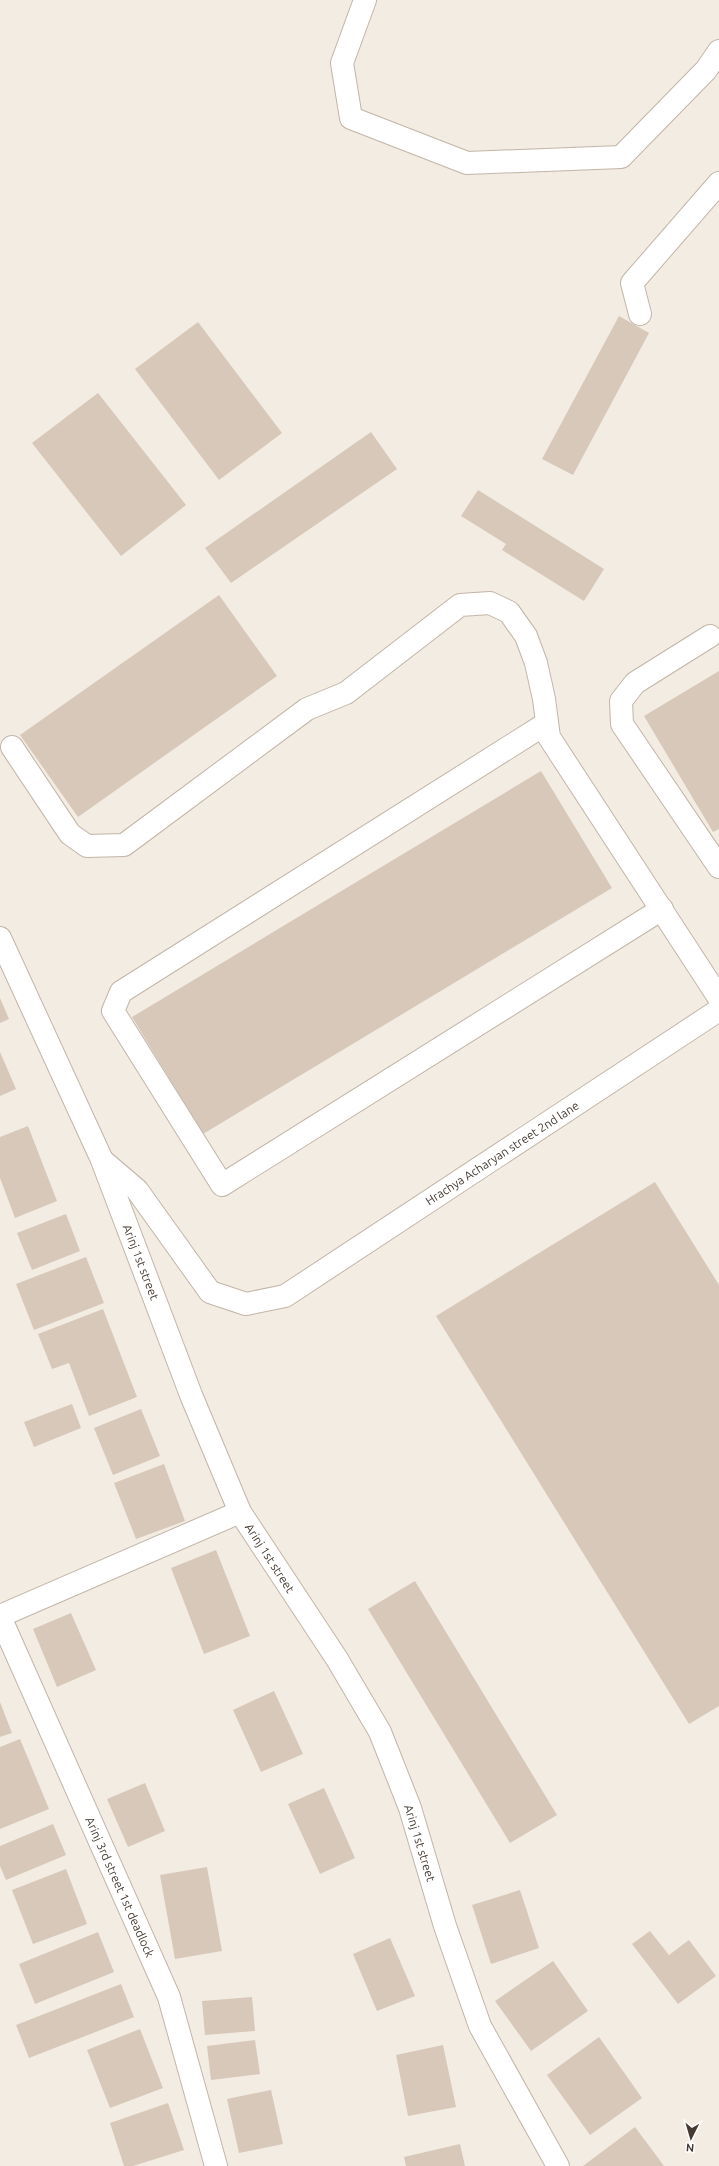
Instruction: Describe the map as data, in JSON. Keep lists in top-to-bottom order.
{
  "streets": {
    "street": ["Hrachya Acharyan street 2nd lane", "Arinj 1st street", "Arinj 3rd street 1st deadlock"]
  },
  "crossings": [
    ["Hrachya Acharyan street 2nd lane", "Arinj 1st street"]
  ],
  "north": "bottom"
}
